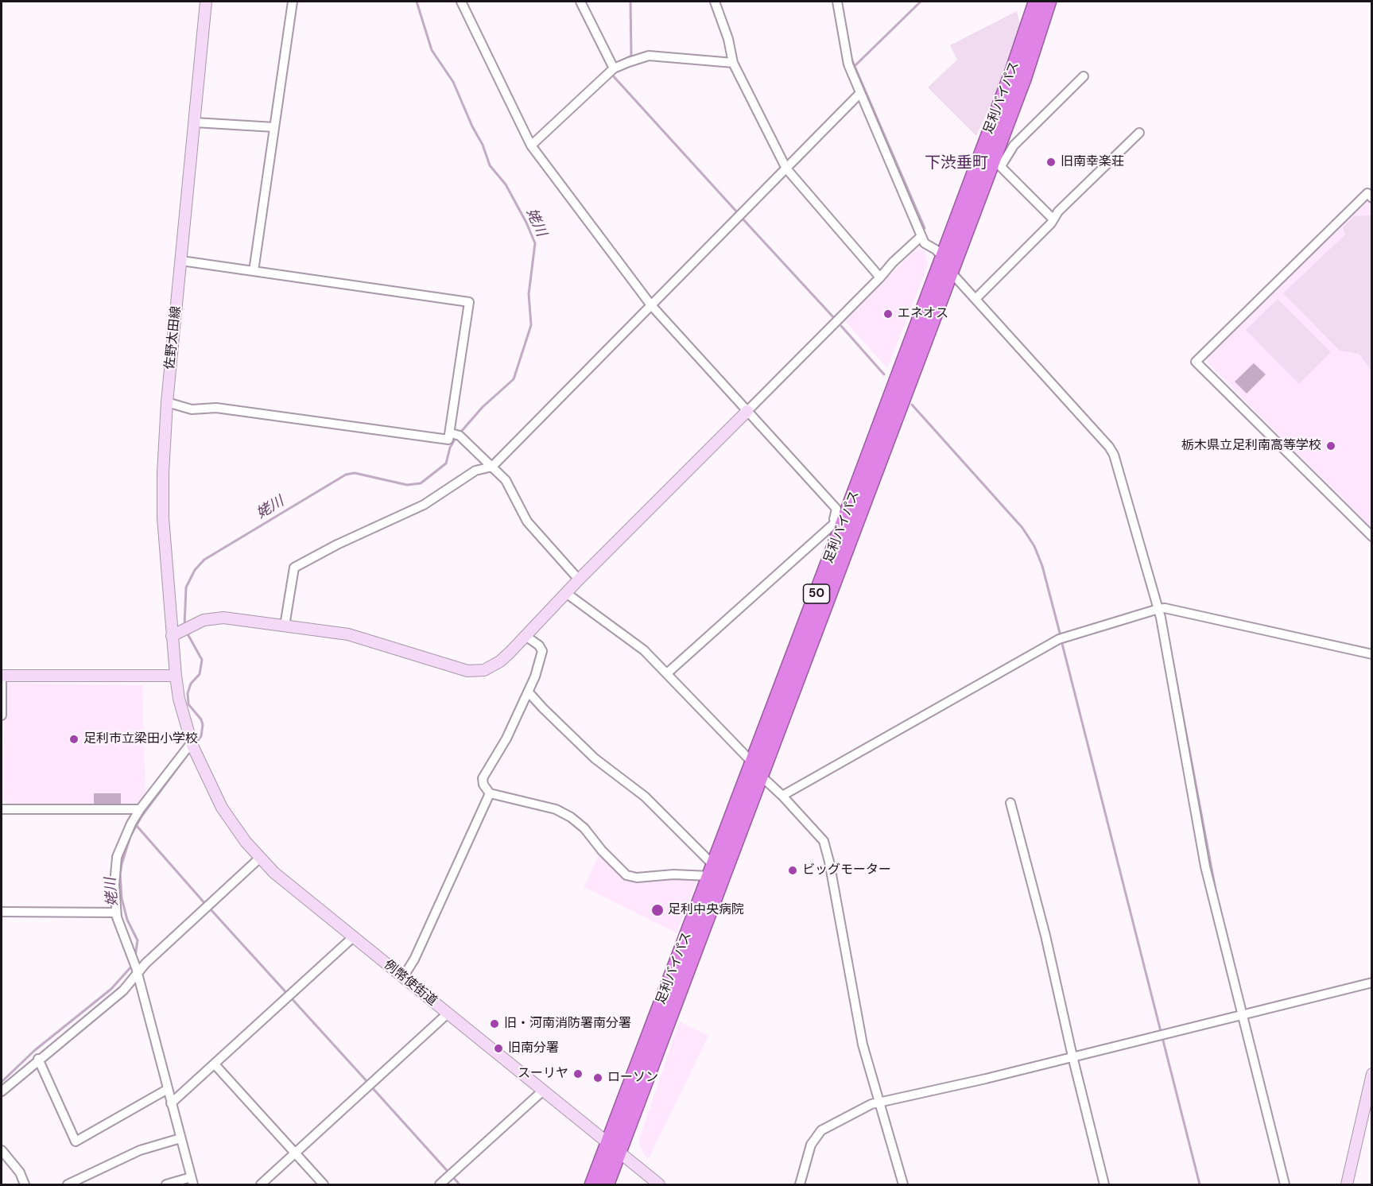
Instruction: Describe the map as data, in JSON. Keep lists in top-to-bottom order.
{
  "streets": {
    "highway": ["足利バイパス", "50"],
    "main road": ["佐野太田線", "例幣使街道"]
  },
  "crossings": [
    ["足利バイパス", "例幣使街道"],
    ["佐野太田線", "例幣使街道"]
  ],
  "districts": ["下渋垂町"],
  "water": ["姥川"],
  "places": [
    "旧南幸楽荘",
    "エネオス",
    "栃木県立足利南高等学校",
    "足利市立梁田小学校",
    "ビッグモーター",
    "足利中央病院",
    "旧・河南消防署南分署",
    "旧南分署",
    "スーリヤ",
    "ローソン"
  ]
}
